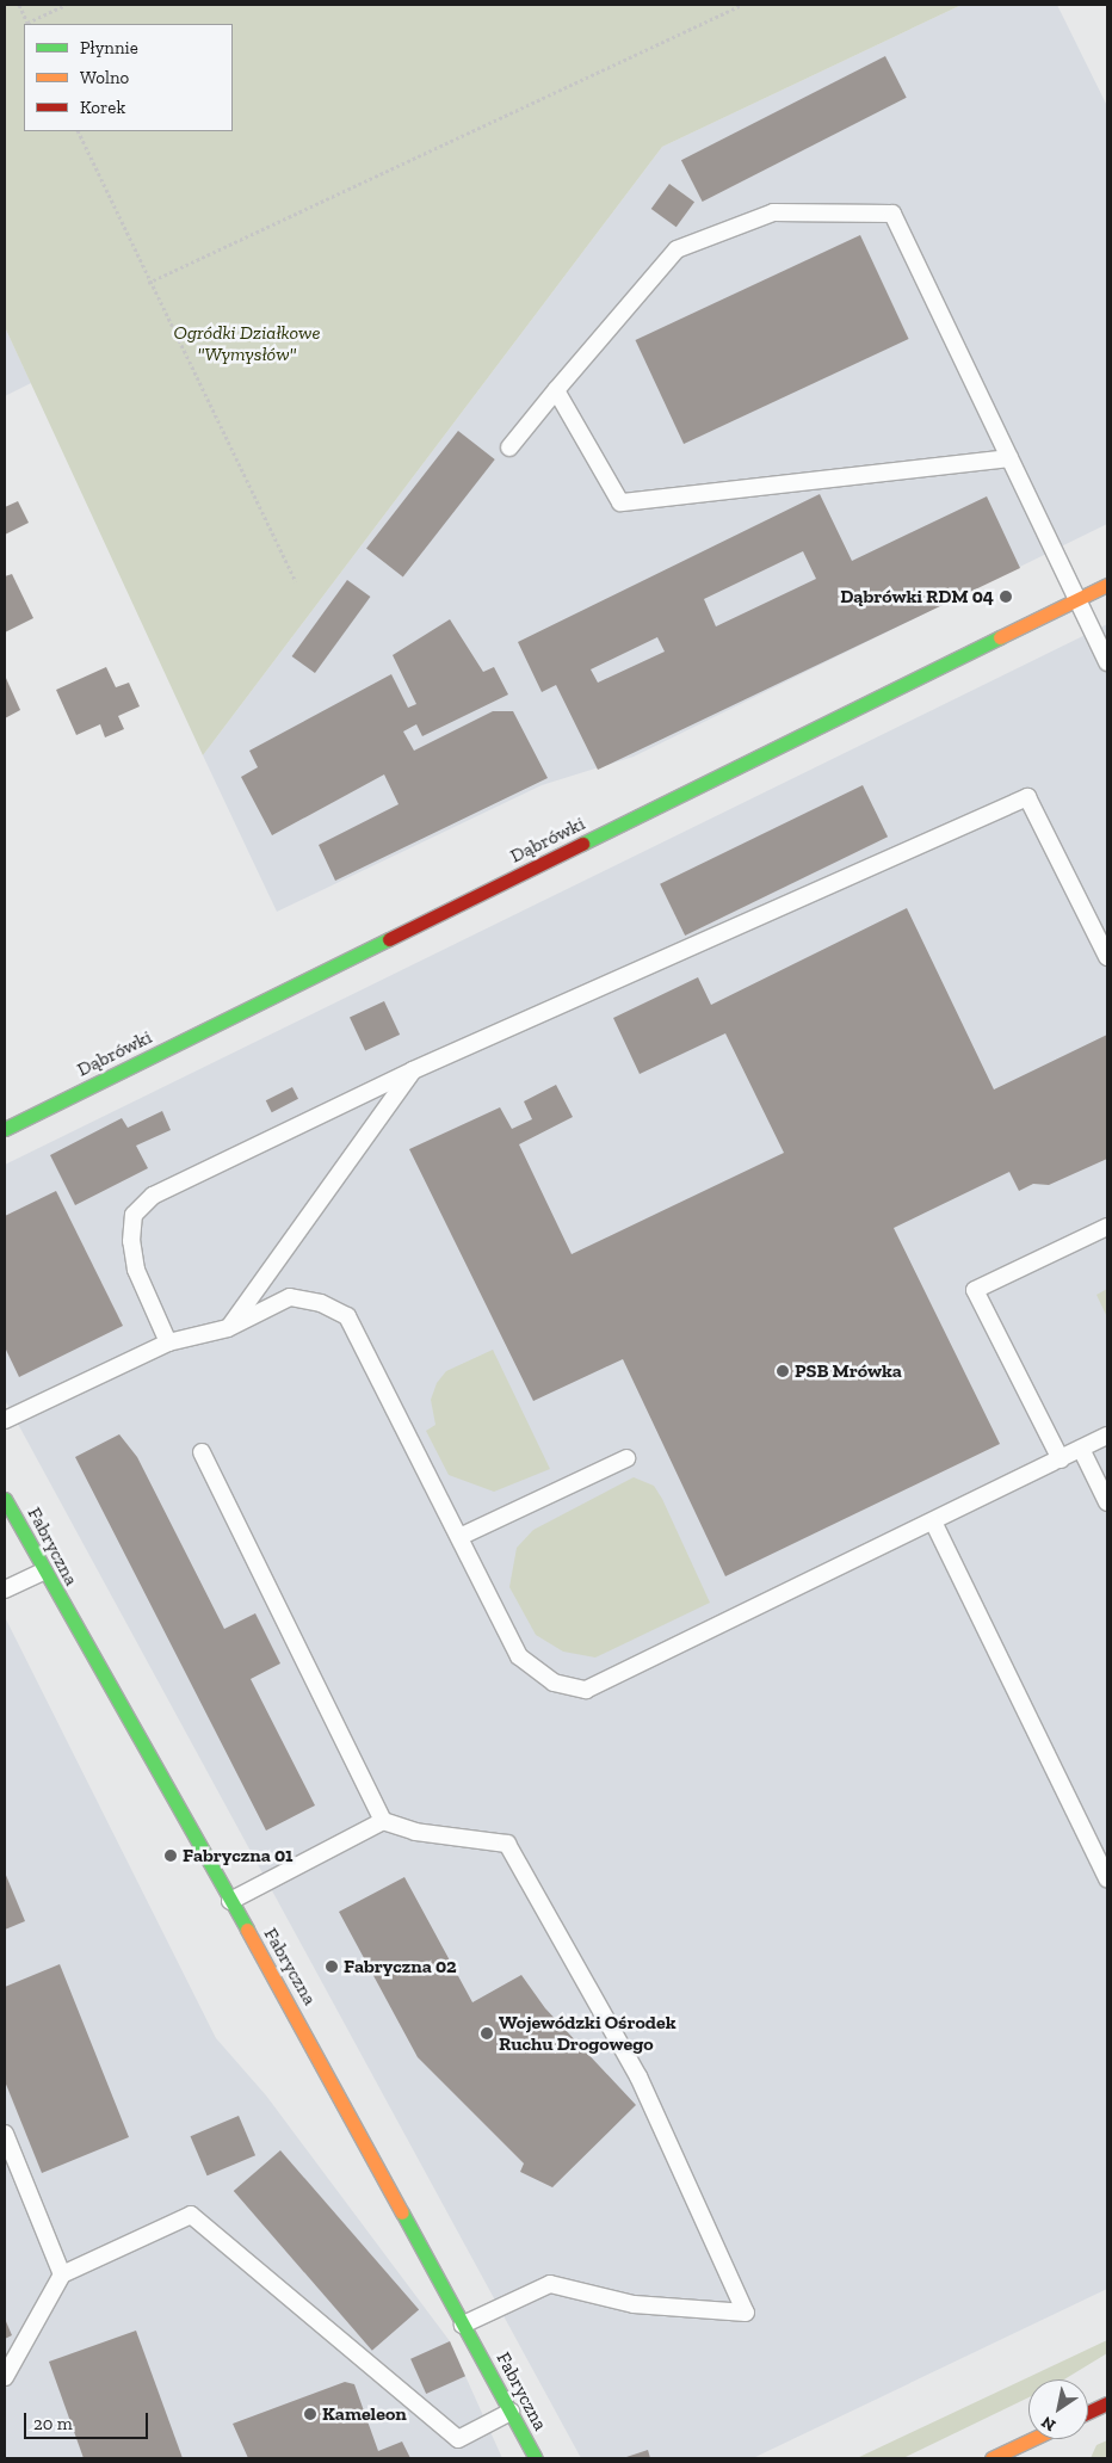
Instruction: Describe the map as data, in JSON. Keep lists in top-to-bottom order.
{
  "streets": {
    "street": ["Dąbrówki", "Fabryczna"]
  },
  "parks": ["Ogródki Działkowe \"Wymysłów\""],
  "places": [
    "Dąbrówki RDM 04",
    "PSB Mrówka",
    "Fabryczna 01",
    "Fabryczna 02",
    "Wojewódzki Ośrodek Ruchu Drogowego",
    "Kameleon"
  ],
  "legend": ["Płynnie", "Wolno", "Korek"],
  "scale_bar": "20 m",
  "north": "bottom left"
}
